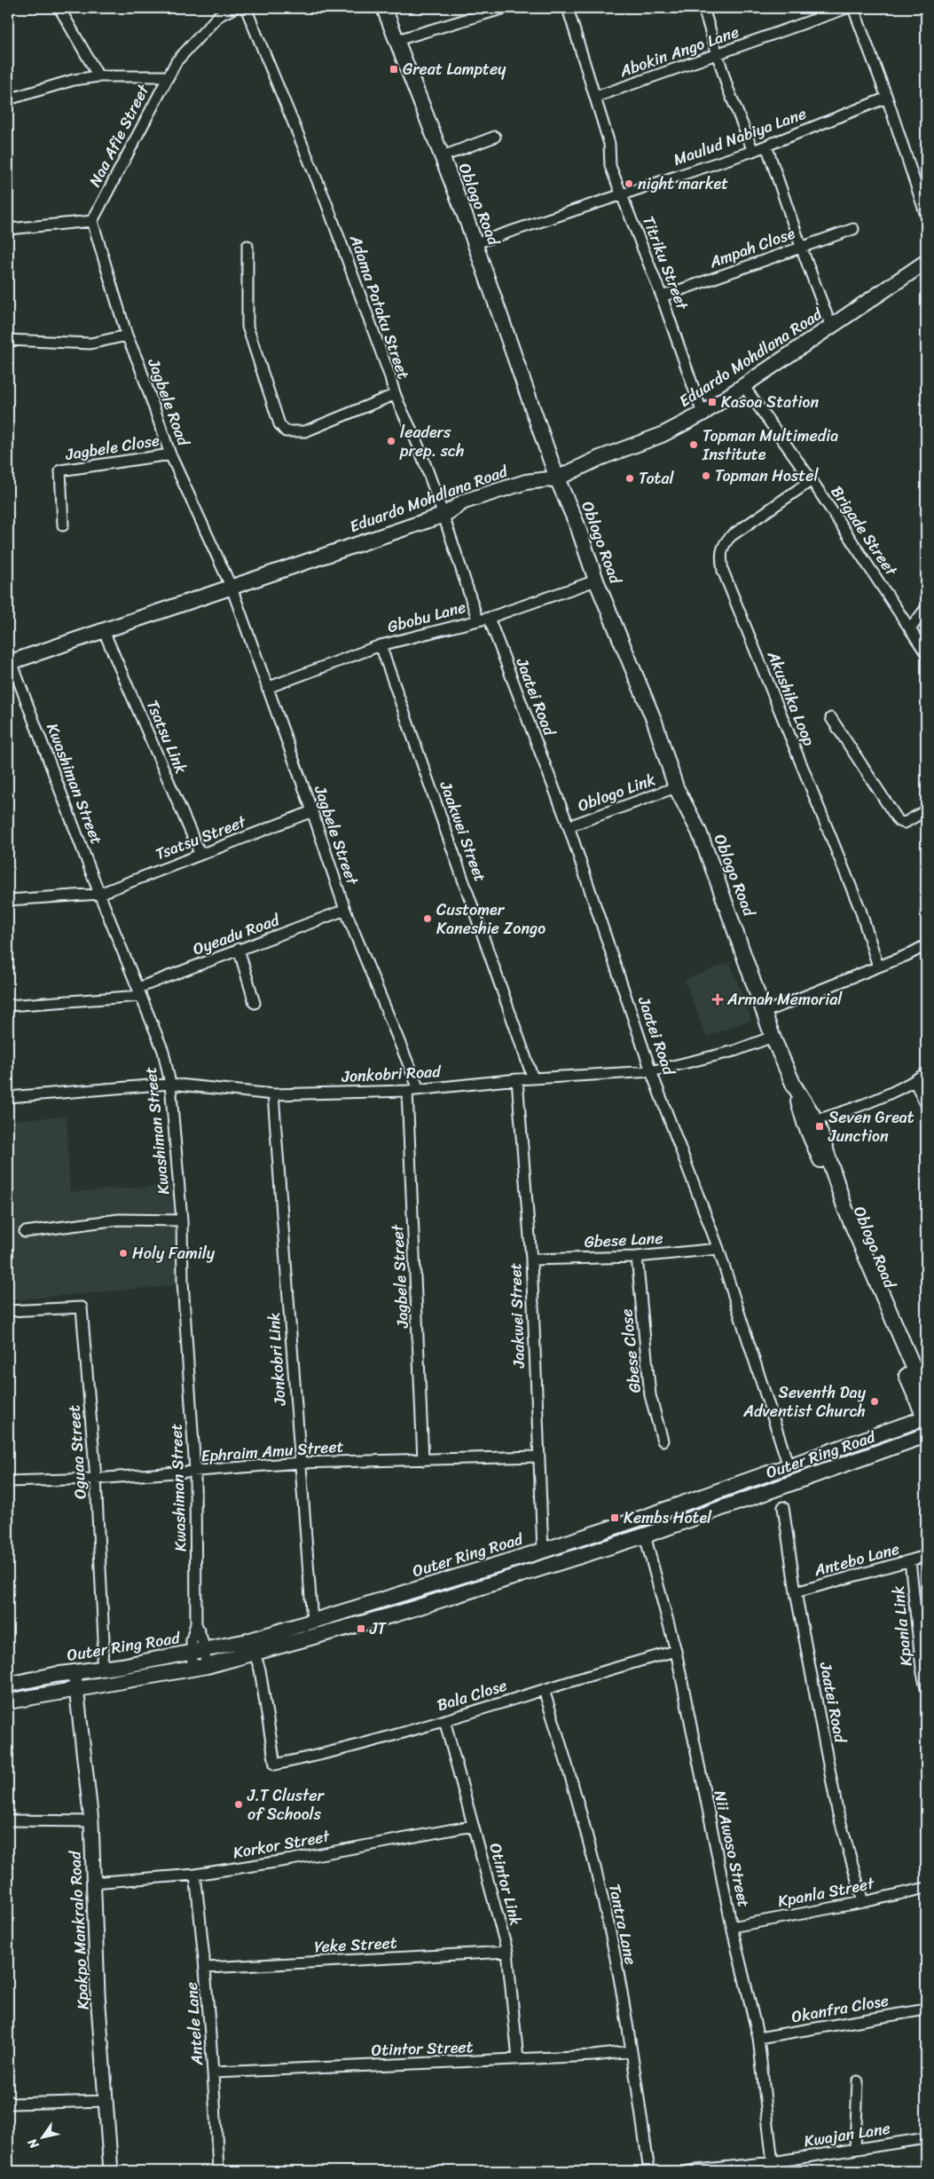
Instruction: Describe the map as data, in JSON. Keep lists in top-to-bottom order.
{
  "streets": {
    "main road": ["Oblogo Road", "Eduardo Mohdlana Road", "Outer Ring Road"],
    "street": [
      "Abokin Ango Lane",
      "Naa Afie Street",
      "Maulud Nabiya Lane",
      "Ampah Close",
      "Titriku Street",
      "Adama Pataku Street",
      "Jagbele Road",
      "Jagbele Close",
      "Brigade Street",
      "Gbobu Lane",
      "Jaatei Road",
      "Akushika Loop",
      "Tsatsu Link",
      "Kwashiman Street",
      "Oblogo Link",
      "Jaakwei Street",
      "Jagbele Street",
      "Tsatsu Street",
      "Oyeadu Road",
      "Jonkobri Road",
      "Gbese Lane",
      "Gbese Close",
      "Jonkobri Link",
      "Ephraim Amu Street",
      "Oguaa Street",
      "Antebo Lane",
      "Kpanla Link",
      "Bala Close",
      "Korkor Street",
      "Nii Awoso Street",
      "Otintor Link",
      "Kpanla Street",
      "Tantra Lane",
      "Kpakpo Mankralo Road",
      "Yeke Street",
      "Okanfra Close",
      "Antele Lane",
      "Otintor Street",
      "Kwajan Lane"
    ]
  },
  "crossings": [
    ["Abokin Ango Lane", "Titriku Street"],
    ["Naa Afie Street", "Jagbele Road"],
    ["Maulud Nabiya Lane", "Oblogo Road"],
    ["Maulud Nabiya Lane", "Titriku Street"],
    ["Oblogo Road", "Eduardo Mohdlana Road"],
    ["Oblogo Road", "Gbobu Lane"],
    ["Oblogo Road", "Oblogo Link"],
    ["Oblogo Road", "Jonkobri Road"],
    ["Oblogo Road", "Outer Ring Road"],
    ["Ampah Close", "Titriku Street"],
    ["Titriku Street", "Eduardo Mohdlana Road"],
    ["Adama Pataku Street", "Eduardo Mohdlana Road"],
    ["Adama Pataku Street", "Gbobu Lane"],
    ["Eduardo Mohdlana Road", "Jagbele Road"],
    ["Eduardo Mohdlana Road", "Brigade Street"],
    ["Eduardo Mohdlana Road", "Tsatsu Link"],
    ["Eduardo Mohdlana Road", "Kwashiman Street"],
    ["Eduardo Mohdlana Road", "Jagbele Street"],
    ["Jagbele Road", "Jagbele Close"],
    ["Jagbele Road", "Jagbele Street"],
    ["Brigade Street", "Akushika Loop"],
    ["Gbobu Lane", "Jaatei Road"],
    ["Gbobu Lane", "Jaakwei Street"],
    ["Gbobu Lane", "Jagbele Street"],
    ["Jaatei Road", "Oblogo Link"],
    ["Jaatei Road", "Jonkobri Road"],
    ["Jaatei Road", "Gbese Lane"],
    ["Jaatei Road", "Outer Ring Road"],
    ["Jaatei Road", "Antebo Lane"],
    ["Jaatei Road", "Kpanla Street"],
    ["Tsatsu Link", "Tsatsu Street"],
    ["Kwashiman Street", "Tsatsu Street"],
    ["Kwashiman Street", "Oyeadu Road"],
    ["Kwashiman Street", "Jonkobri Road"],
    ["Kwashiman Street", "Ephraim Amu Street"],
    ["Kwashiman Street", "Outer Ring Road"],
    ["Jaakwei Street", "Jonkobri Road"],
    ["Jaakwei Street", "Gbese Lane"],
    ["Jaakwei Street", "Ephraim Amu Street"],
    ["Jaakwei Street", "Outer Ring Road"],
    ["Jagbele Street", "Tsatsu Street"],
    ["Jagbele Street", "Oyeadu Road"],
    ["Jagbele Street", "Jonkobri Road"],
    ["Jagbele Street", "Ephraim Amu Street"],
    ["Jonkobri Road", "Jonkobri Link"],
    ["Gbese Lane", "Gbese Close"],
    ["Jonkobri Link", "Ephraim Amu Street"],
    ["Jonkobri Link", "Outer Ring Road"],
    ["Ephraim Amu Street", "Oguaa Street"],
    ["Oguaa Street", "Outer Ring Road"],
    ["Outer Ring Road", "Bala Close"],
    ["Outer Ring Road", "Nii Awoso Street"],
    ["Outer Ring Road", "Kpakpo Mankralo Road"],
    ["Antebo Lane", "Kpanla Link"],
    ["Bala Close", "Nii Awoso Street"],
    ["Bala Close", "Otintor Link"],
    ["Bala Close", "Tantra Lane"],
    ["Korkor Street", "Otintor Link"],
    ["Korkor Street", "Kpakpo Mankralo Road"],
    ["Korkor Street", "Antele Lane"],
    ["Nii Awoso Street", "Kpanla Street"],
    ["Nii Awoso Street", "Okanfra Close"],
    ["Nii Awoso Street", "Kwajan Lane"],
    ["Otintor Link", "Yeke Street"],
    ["Otintor Link", "Otintor Street"],
    ["Tantra Lane", "Otintor Street"],
    ["Yeke Street", "Antele Lane"],
    ["Antele Lane", "Otintor Street"]
  ],
  "places": {
    "transit": [
      "Great Lamptey",
      "Kasoa Station",
      "Seven Great Junction",
      "Kembs Hotel",
      "JT"
    ],
    "other": [
      "night market",
      "leaders prep. sch",
      "Topman Multimedia Institute",
      "Topman Hostel",
      "Total",
      "Customer Kaneshie Zongo",
      "Holy Family",
      "Seventh Day Adventist Church",
      "J.T Cluster of Schools"
    ],
    "health": ["Armah Memorial"]
  },
  "north": "bottom left"
}
